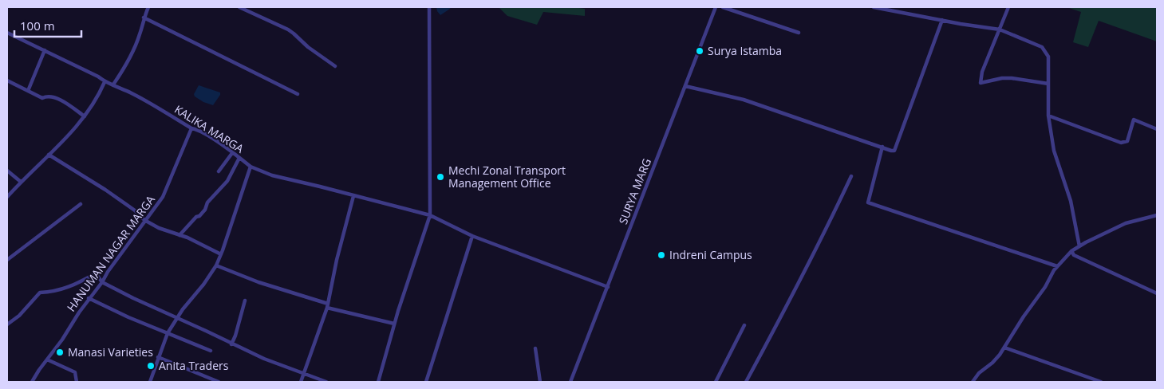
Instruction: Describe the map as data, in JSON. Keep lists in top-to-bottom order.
{
  "streets": {
    "street": ["KALIKA MARGA", "SURYA MARG", "HANUMAN NAGAR MARGA"]
  },
  "crossings": [
    ["KALIKA MARGA", "HANUMAN NAGAR MARGA"]
  ],
  "places": [
    "Surya Istamba",
    "Mechi Zonal Transport Management Office",
    "Indreni Campus",
    "Manasi Varieties",
    "Anita Traders"
  ],
  "scale_bar": "100 m"
}
